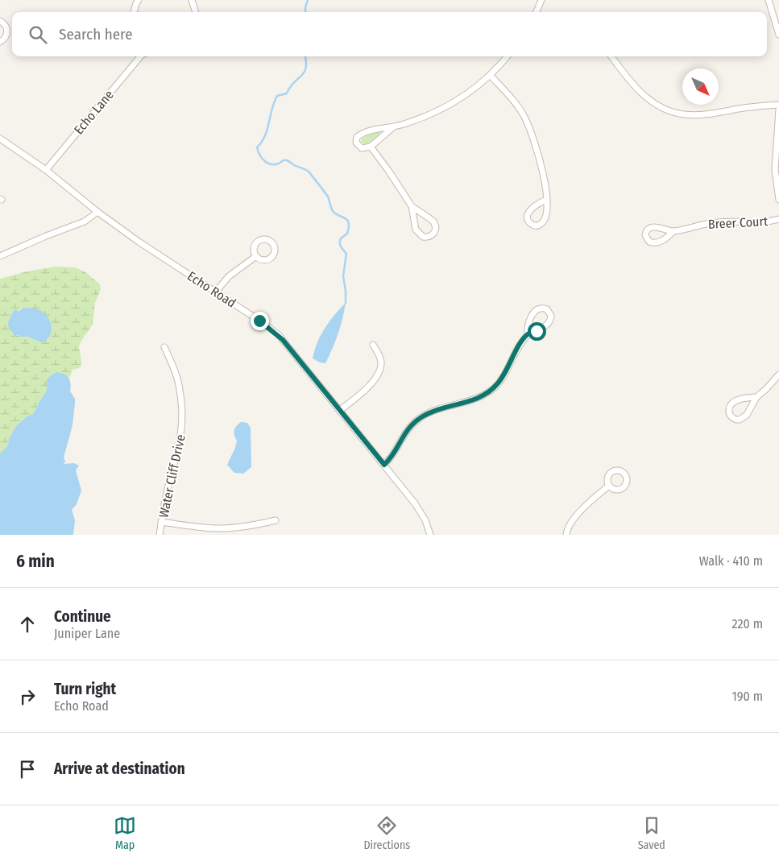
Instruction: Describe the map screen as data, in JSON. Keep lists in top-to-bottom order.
{
  "streets": {
    "street": [
      "Echo Lane",
      "Breer Court",
      "Echo Road",
      "Water Cliff Drive"
    ]
  },
  "crossings": [
    ["Echo Lane", "Echo Road"]
  ],
  "north": "bottom right",
  "page": {
    "search": "Search here",
    "heading": ["6 min", "Walk · 410 m"],
    "list": [
      ["Continue", "Juniper Lane", "220 m"],
      ["Turn right", "Echo Road", "190 m"],
      "Arrive at destination"
    ],
    "nav": ["Map", "Directions", "Saved"]
  }
}
